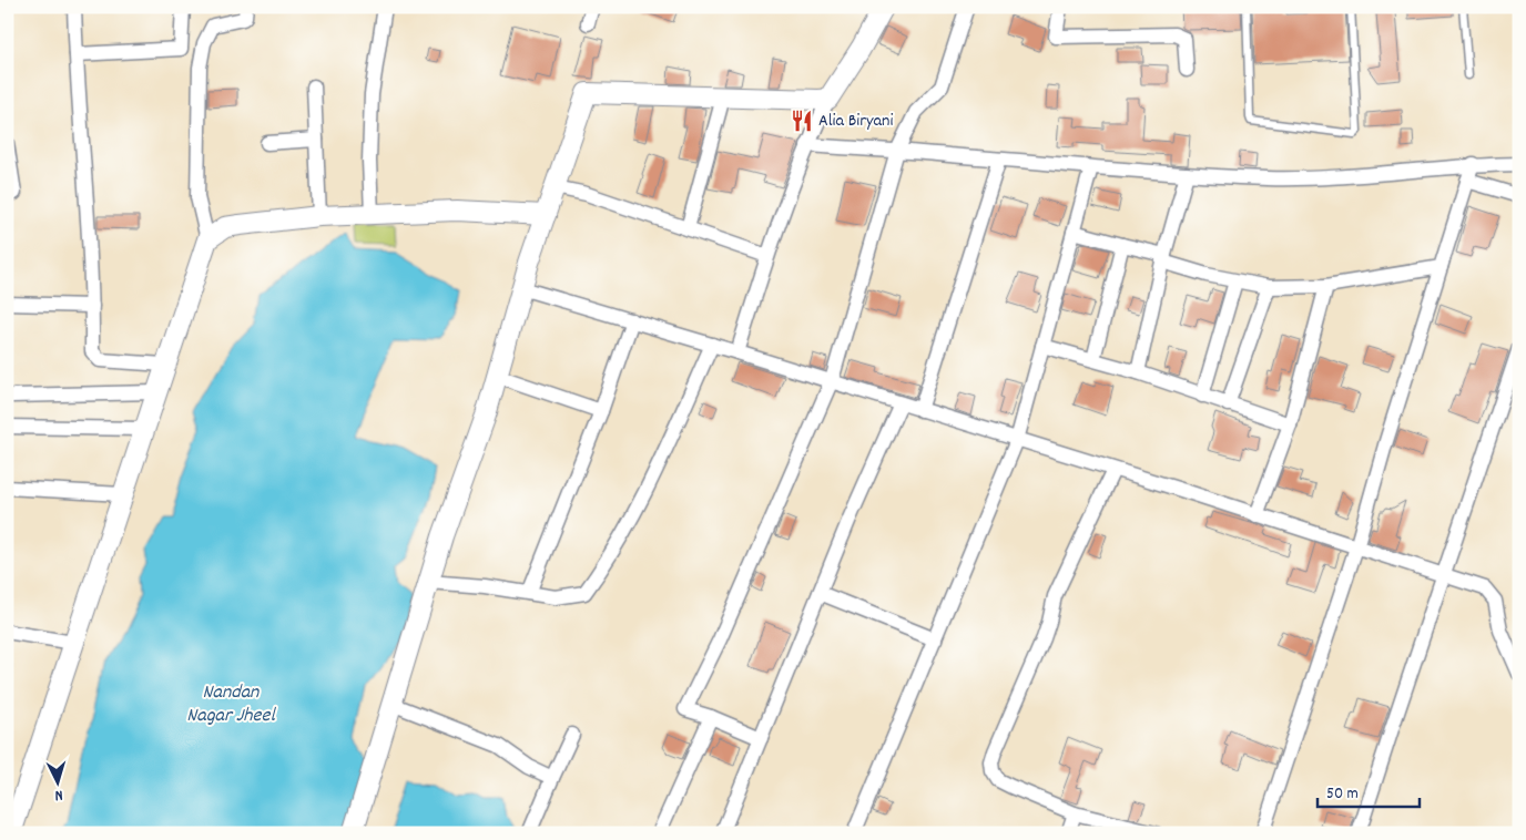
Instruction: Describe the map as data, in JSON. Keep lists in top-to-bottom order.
{
  "water": ["Nandan Nagar Jheel"],
  "places": {
    "restaurant": ["Alia Biryani"]
  },
  "scale_bar": "50 m",
  "north": "bottom"
}
